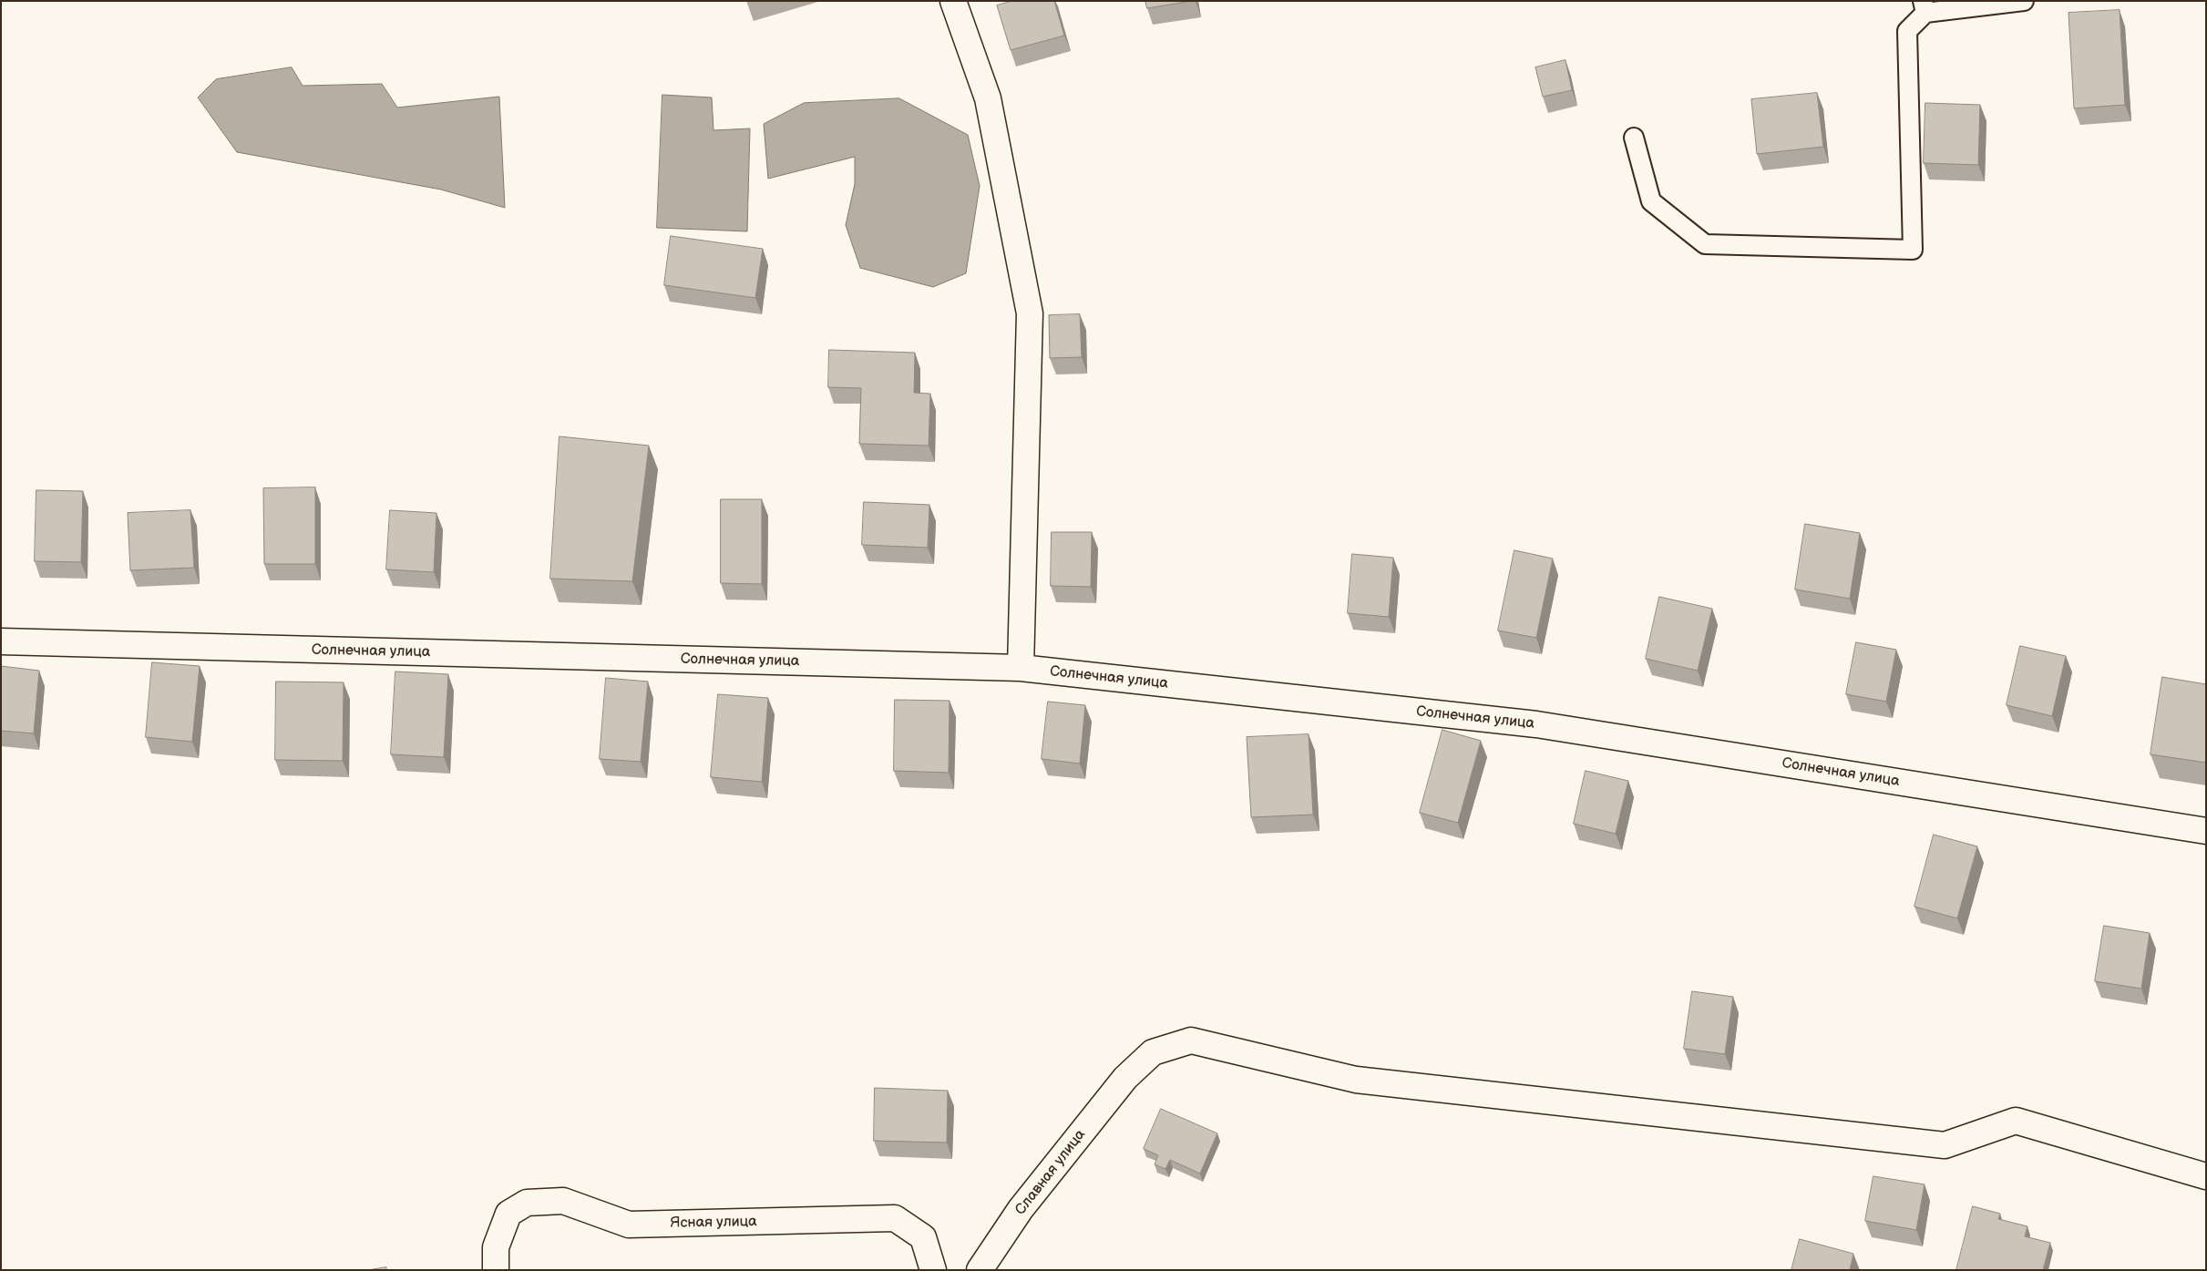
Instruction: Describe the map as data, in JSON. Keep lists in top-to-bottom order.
{
  "streets": {
    "street": ["Солнечная улица", "Славная улица", "Ясная улица"]
  }
}
